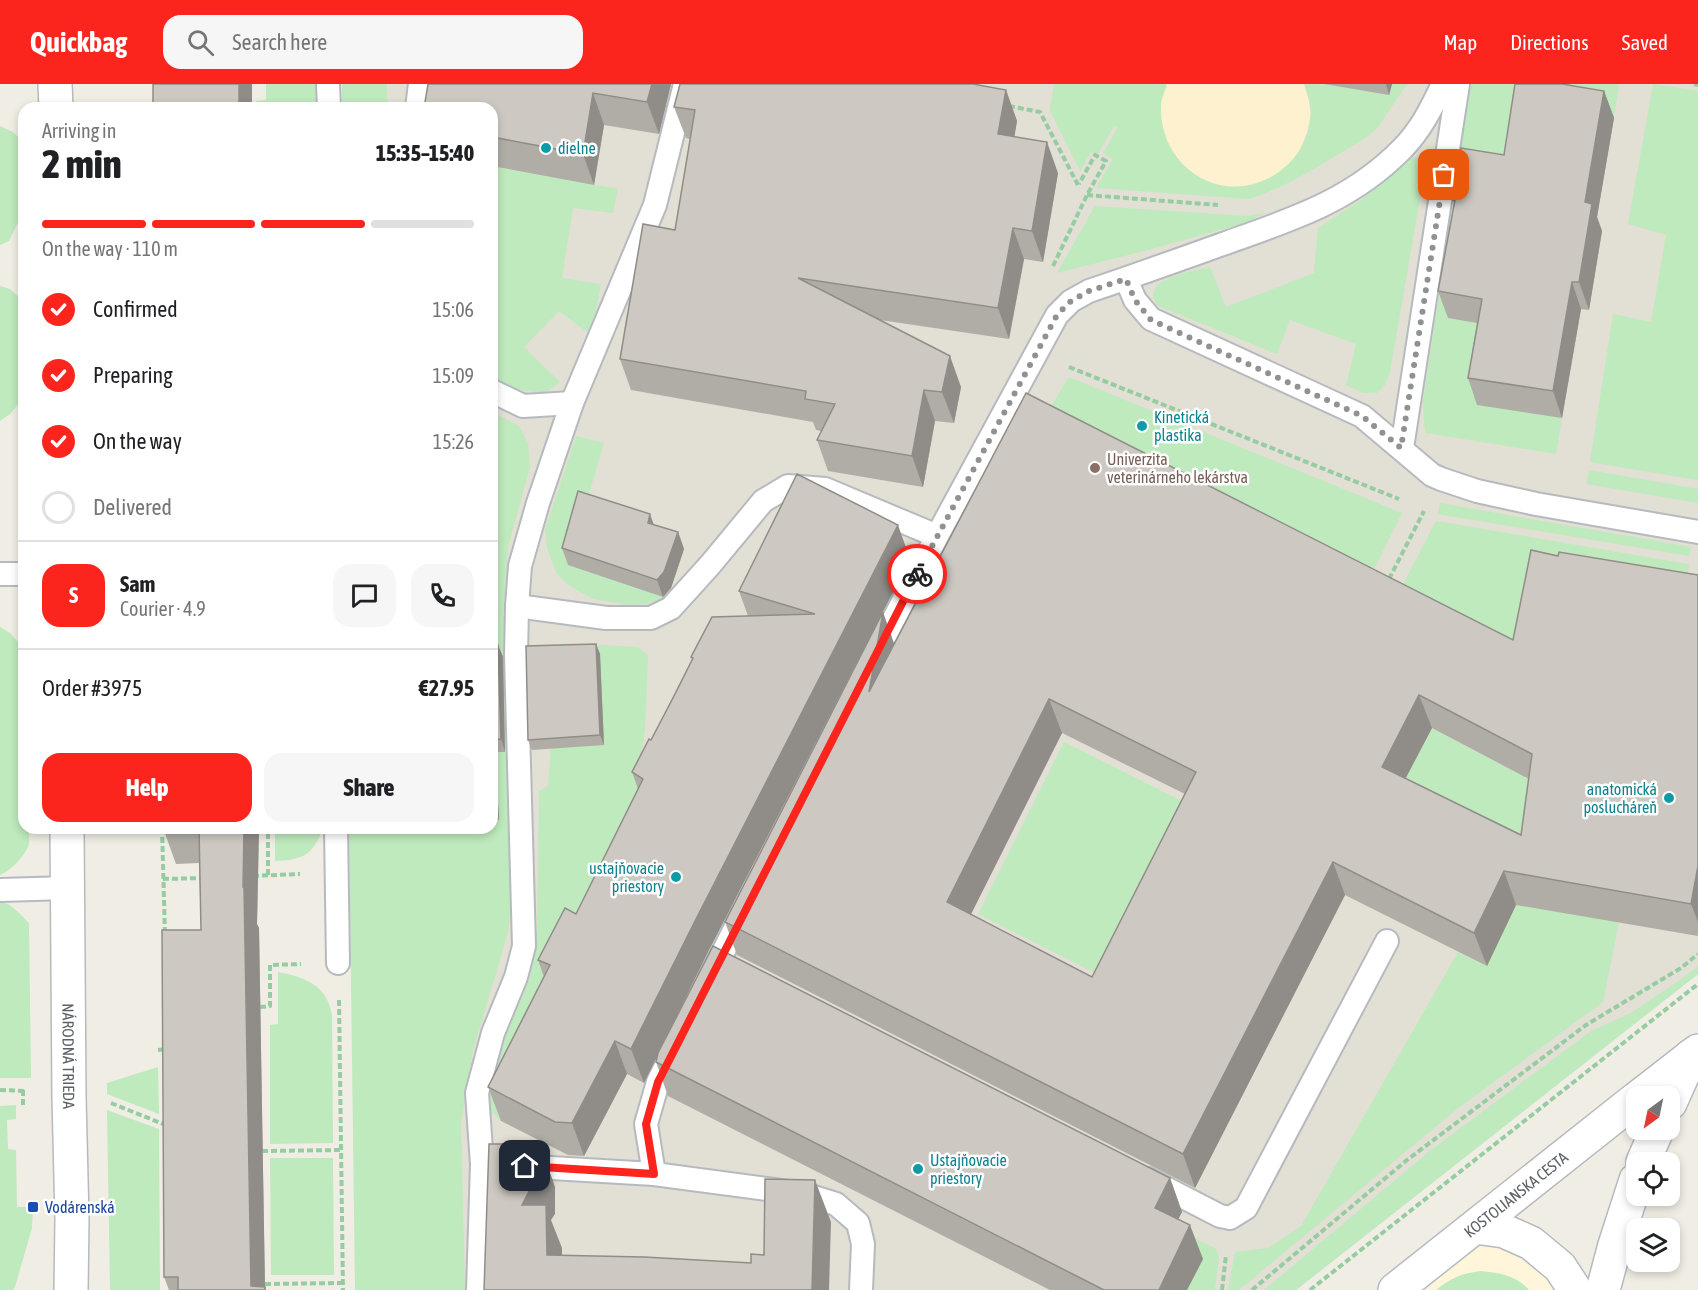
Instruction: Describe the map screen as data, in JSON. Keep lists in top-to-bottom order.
{
  "streets": {
    "street": ["NÁRODNÁ TRIEDA", "KOSTOLIANSKA CESTA"]
  },
  "places": {
    "other": [
      "dielne",
      "Kinetická plastika",
      "Univerzita veterinárneho lekárstva",
      "anatomická poslucháreň",
      "ustajňovacie priestory",
      "Ustajňovacie priestory"
    ],
    "transit": ["Vodárenská"]
  },
  "north": "bottom left",
  "page": {
    "header": "Quickbag",
    "search": "Search here",
    "nav": ["Map", "Directions", "Saved"],
    "heading": ["2 min", "Arriving in", "15:35–15:40"],
    "panel": [
      "Sam",
      "Courier · 4.9",
      "Order #3975",
      "€27.95"
    ],
    "bar": "On the way · 110 m",
    "list": [
      ["Confirmed", "15:06"],
      ["Preparing", "15:09"],
      ["On the way", "15:26"],
      "Delivered"
    ],
    "round": "S",
    "buttons": ["Help", "Share"]
  }
}
